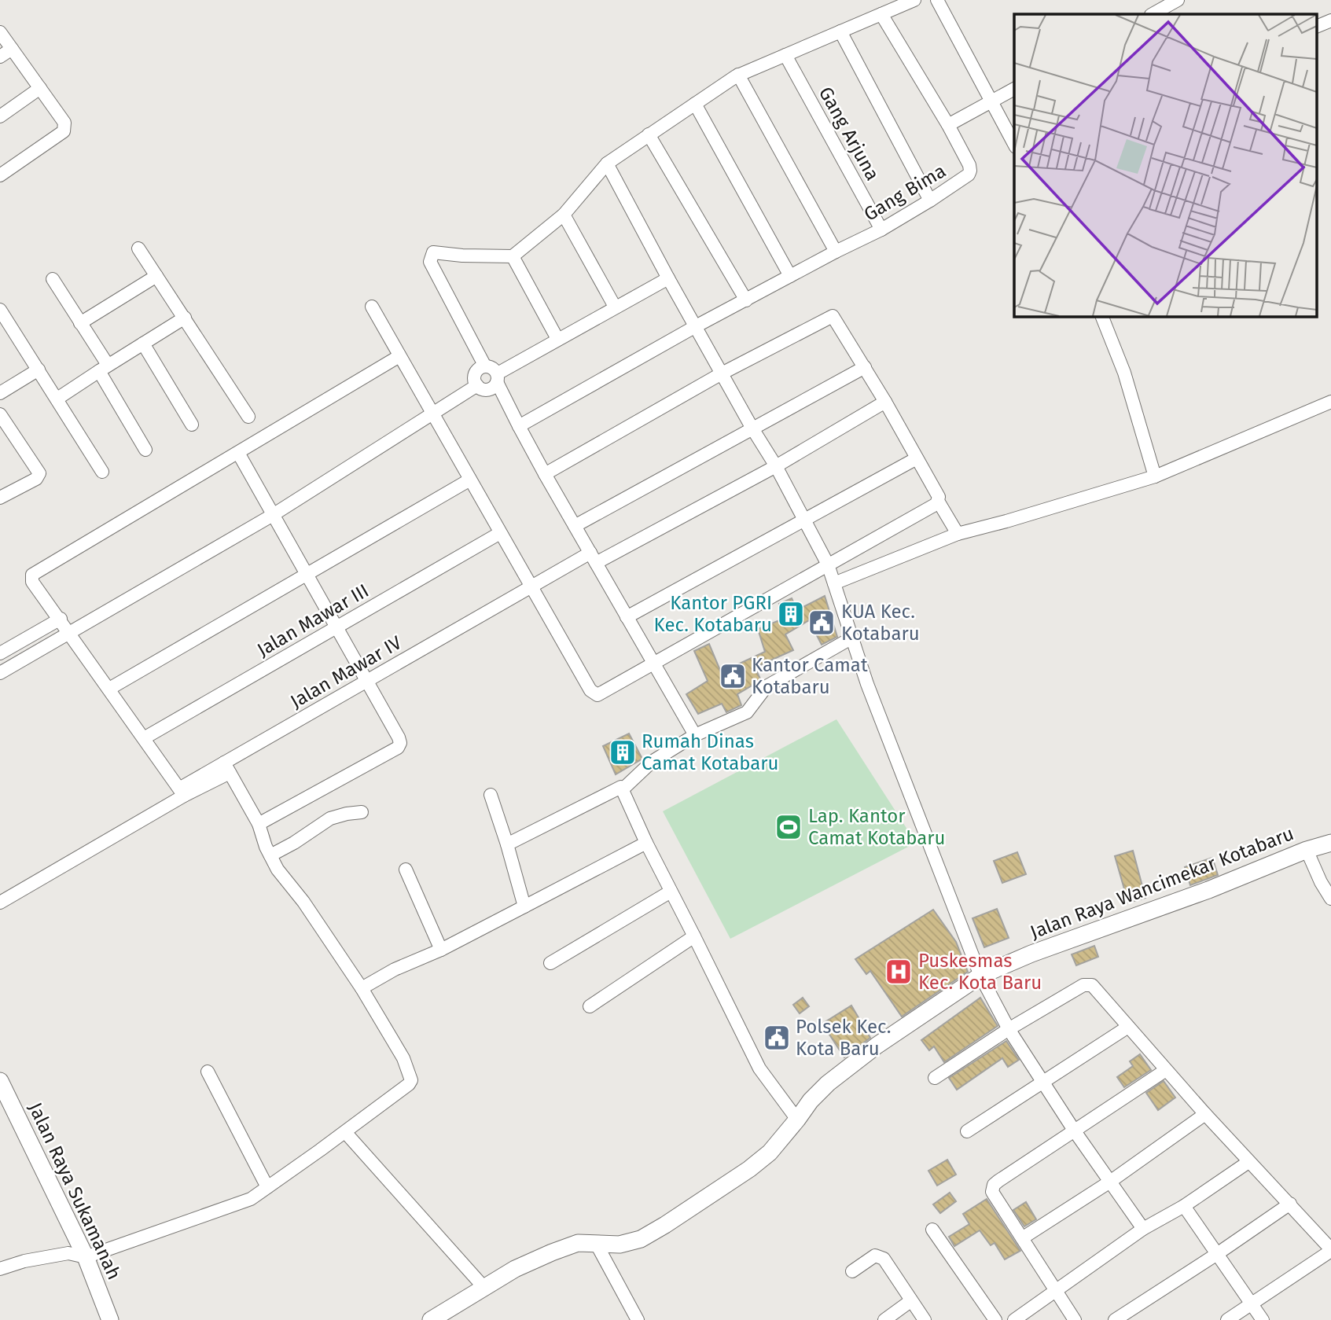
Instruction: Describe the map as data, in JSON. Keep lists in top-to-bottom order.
{
  "streets": {
    "street": [
      "Gang Arjuna",
      "Gang Bima",
      "Jalan Mawar III",
      "Jalan Mawar IV",
      "Jalan Raya Wancimekar Kotabaru",
      "Jalan Raya Sukamanah"
    ]
  },
  "crossings": [
    ["Gang Arjuna", "Gang Bima"]
  ],
  "places": {
    "building": ["Kantor PGRI Kec. Kotabaru", "Rumah Dinas Camat Kotabaru"],
    "public building": ["KUA Kec. Kotabaru", "Kantor Camat Kotabaru", "Polsek Kec. Kota Baru"],
    "sports": ["Lap. Kantor Camat Kotabaru"],
    "hospital": ["Puskesmas Kec. Kota Baru"]
  }
}
